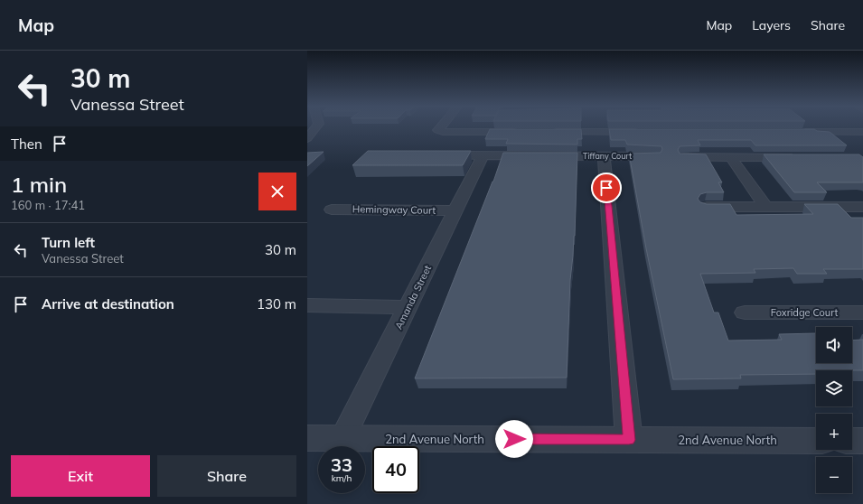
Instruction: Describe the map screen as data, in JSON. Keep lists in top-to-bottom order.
{
  "streets": {
    "street": [
      "Tiffany Court",
      "Hemingway Court",
      "Amanda Street",
      "Foxridge Court",
      "2nd Avenue North"
    ]
  },
  "crossings": [
    ["Tiffany Court", "Amanda Street"],
    ["Hemingway Court", "Amanda Street"],
    ["Amanda Street", "2nd Avenue North"]
  ],
  "page": {
    "header": "Map",
    "nav": ["Map", "Layers", "Share"],
    "turn": ["30 m", "Vanessa Street"],
    "then": "Then",
    "heading": ["1 min", "160 m · 17:41"],
    "list": [
      {
        "name": "Turn left",
        "note": "Vanessa Street",
        "value": "30 m"
      },
      {
        "name": "Arrive at destination",
        "value": "130 m"
      }
    ],
    "map_buttons": ["+", "−"],
    "speed": "33 km/h",
    "limit": "40",
    "buttons": ["Exit", "Share"]
  }
}
